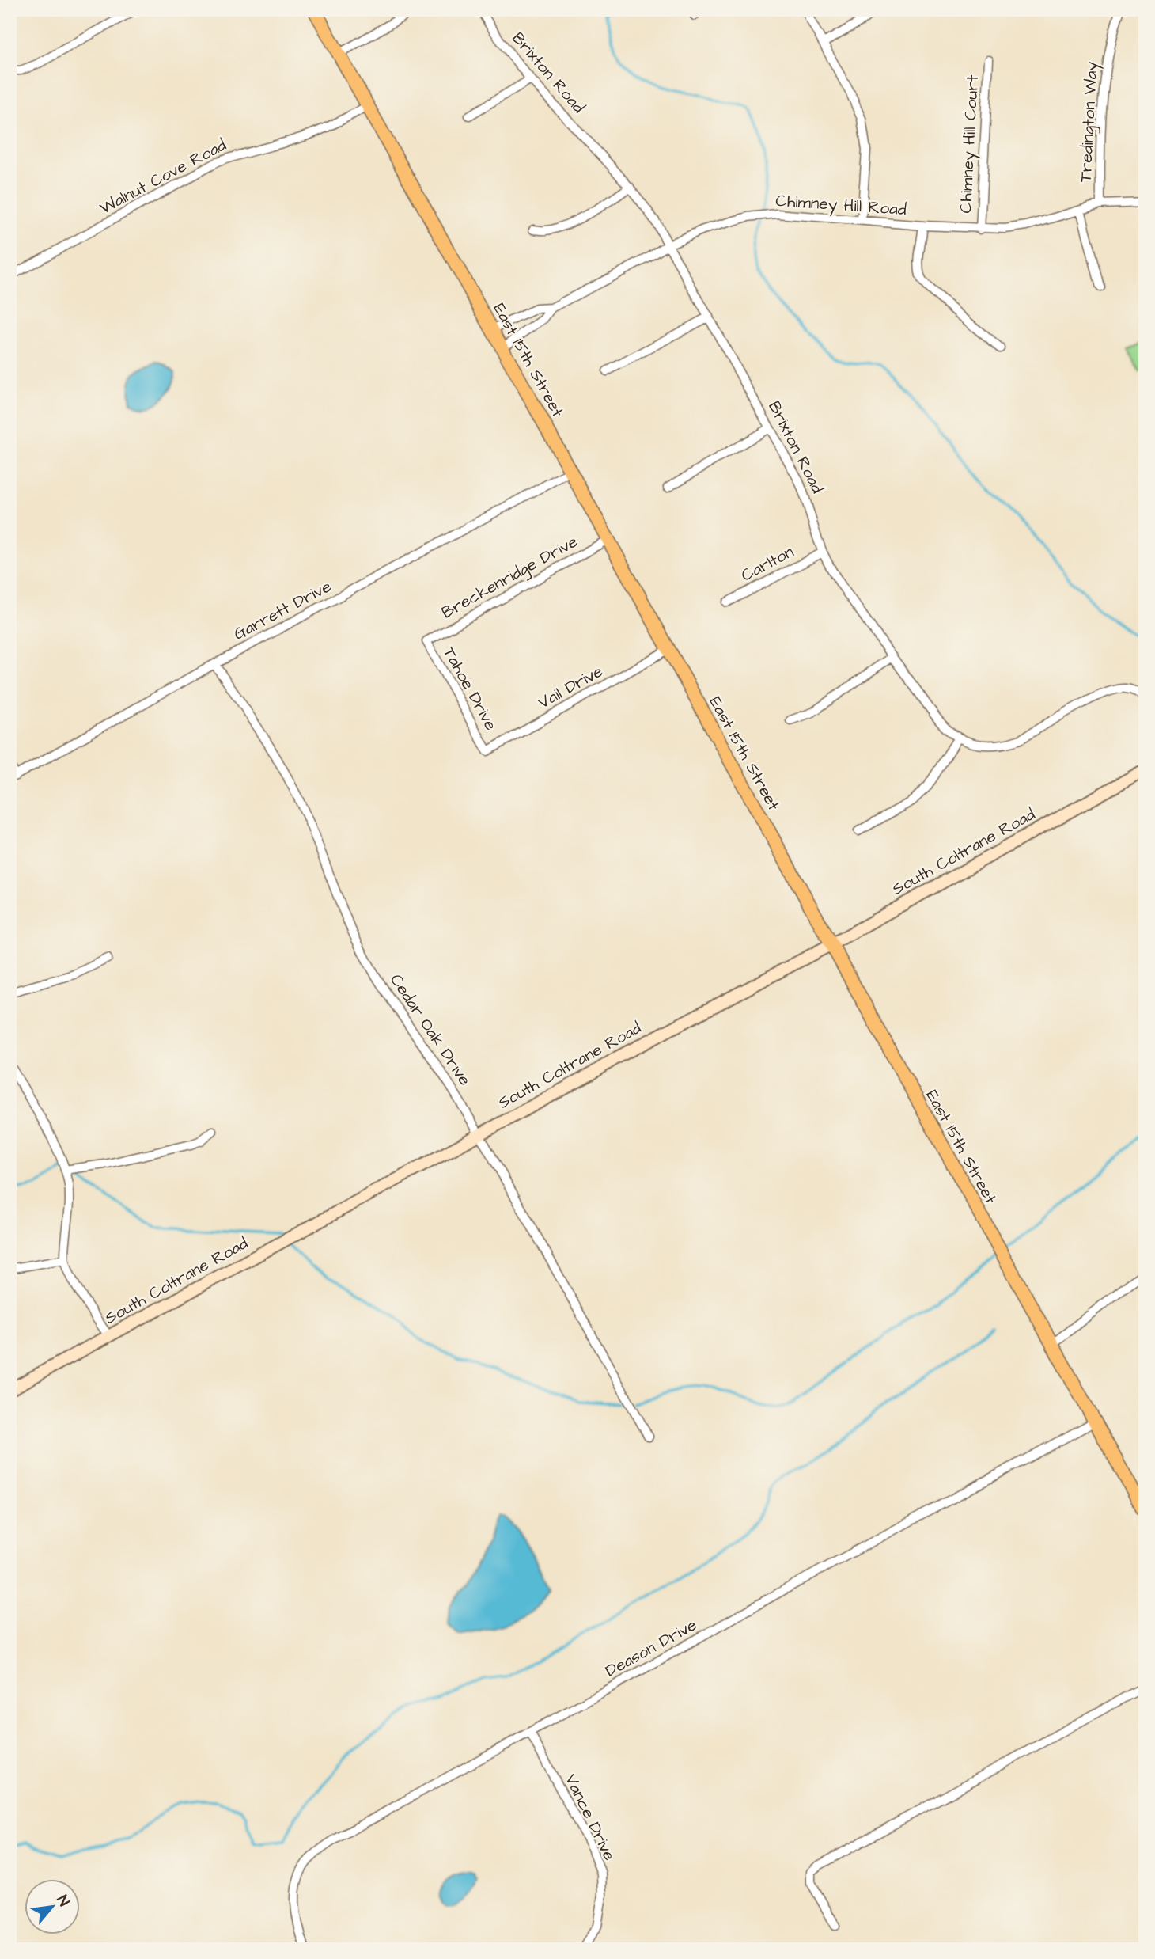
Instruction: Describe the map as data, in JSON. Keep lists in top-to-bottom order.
{
  "streets": {
    "main road": ["East 15th Street", "South Coltrane Road"],
    "street": [
      "Brixton Road",
      "Tredington Way",
      "Chimney Hill Court",
      "Walnut Cove Road",
      "Chimney Hill Road",
      "Carlton",
      "Breckenridge Drive",
      "Garrett Drive",
      "Vail Drive",
      "Tahoe Drive",
      "Cedar Oak Drive",
      "Deason Drive",
      "Vance Drive"
    ]
  },
  "crossings": [
    ["Brixton Road", "Chimney Hill Road"],
    ["Brixton Road", "Carlton"],
    ["Tredington Way", "Chimney Hill Road"],
    ["Chimney Hill Court", "Chimney Hill Road"],
    ["Walnut Cove Road", "East 15th Street"],
    ["East 15th Street", "Breckenridge Drive"],
    ["East 15th Street", "Garrett Drive"],
    ["East 15th Street", "Vail Drive"],
    ["East 15th Street", "South Coltrane Road"],
    ["East 15th Street", "Deason Drive"],
    ["Breckenridge Drive", "Tahoe Drive"],
    ["Garrett Drive", "Cedar Oak Drive"],
    ["Vail Drive", "Tahoe Drive"],
    ["South Coltrane Road", "Cedar Oak Drive"],
    ["Deason Drive", "Vance Drive"]
  ],
  "north": "top right"
}
